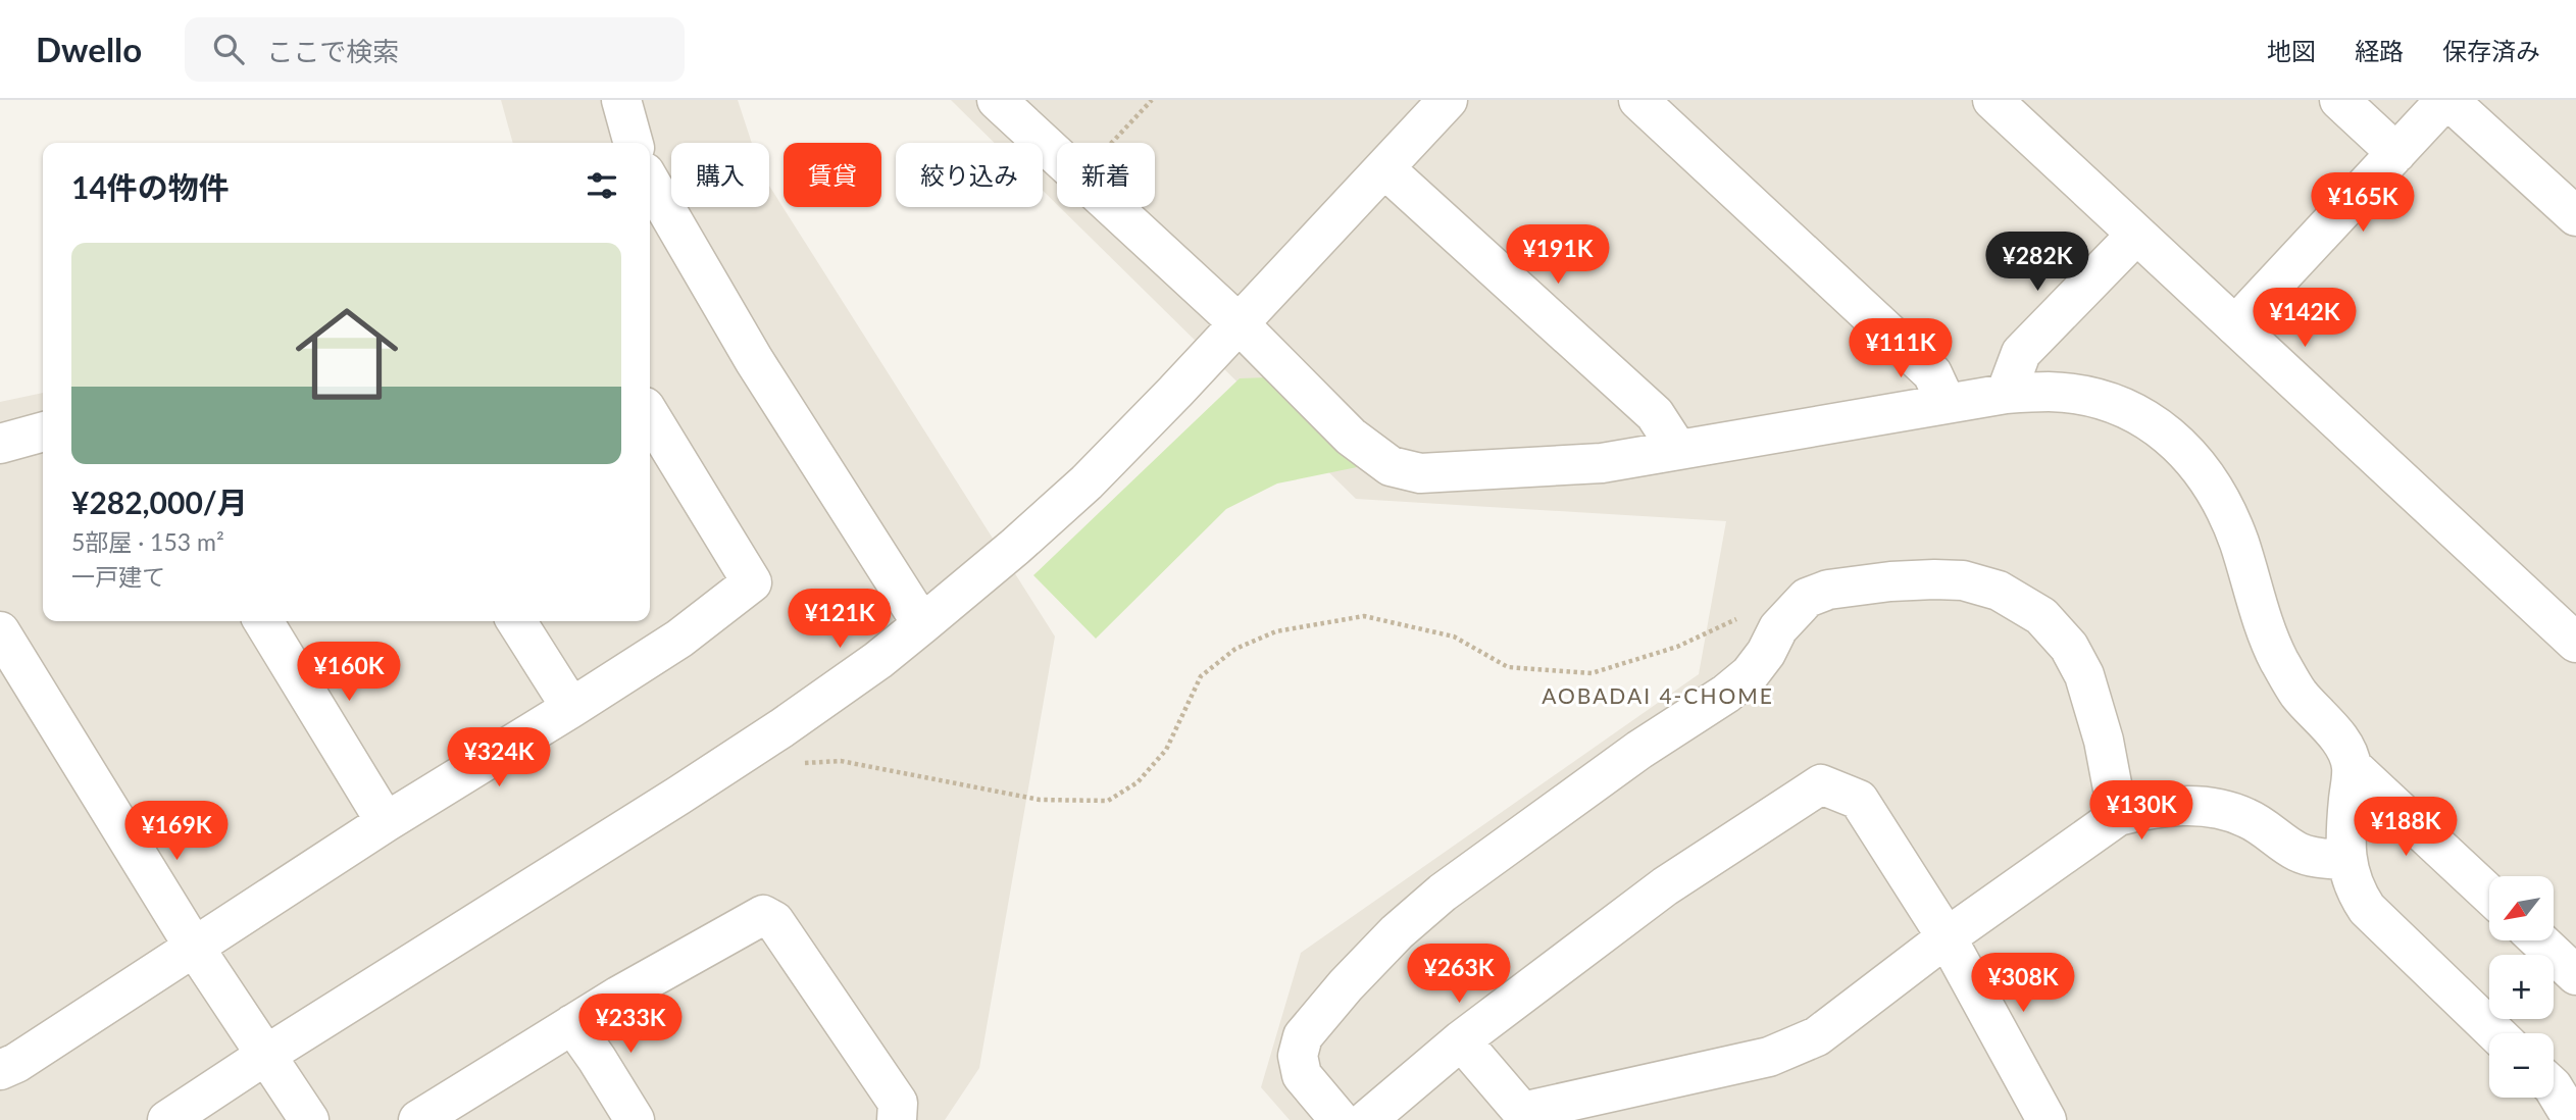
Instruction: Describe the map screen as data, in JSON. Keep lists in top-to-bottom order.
{
  "districts": ["AOBADAI 4-CHOME"],
  "north": "bottom left",
  "page": {
    "header": "Dwello",
    "search": "ここで検索",
    "nav": ["地図", "経路", "保存済み"],
    "chip": [
      "購入",
      "賃貸",
      "絞り込み",
      "新着"
    ],
    "heading": "14件の物件",
    "price": [
      "¥165K",
      "¥191K",
      "¥282K",
      "¥142K",
      "¥111K",
      "¥121K",
      "¥160K",
      "¥324K",
      "¥130K",
      "¥188K",
      "¥169K",
      "¥263K",
      "¥308K",
      "¥233K"
    ],
    "list": [
      {
        "name": "¥282,000/月",
        "note": "5部屋 · 153 m² · 一戸建て"
      }
    ],
    "map_buttons": ["+", "−"]
  }
}
